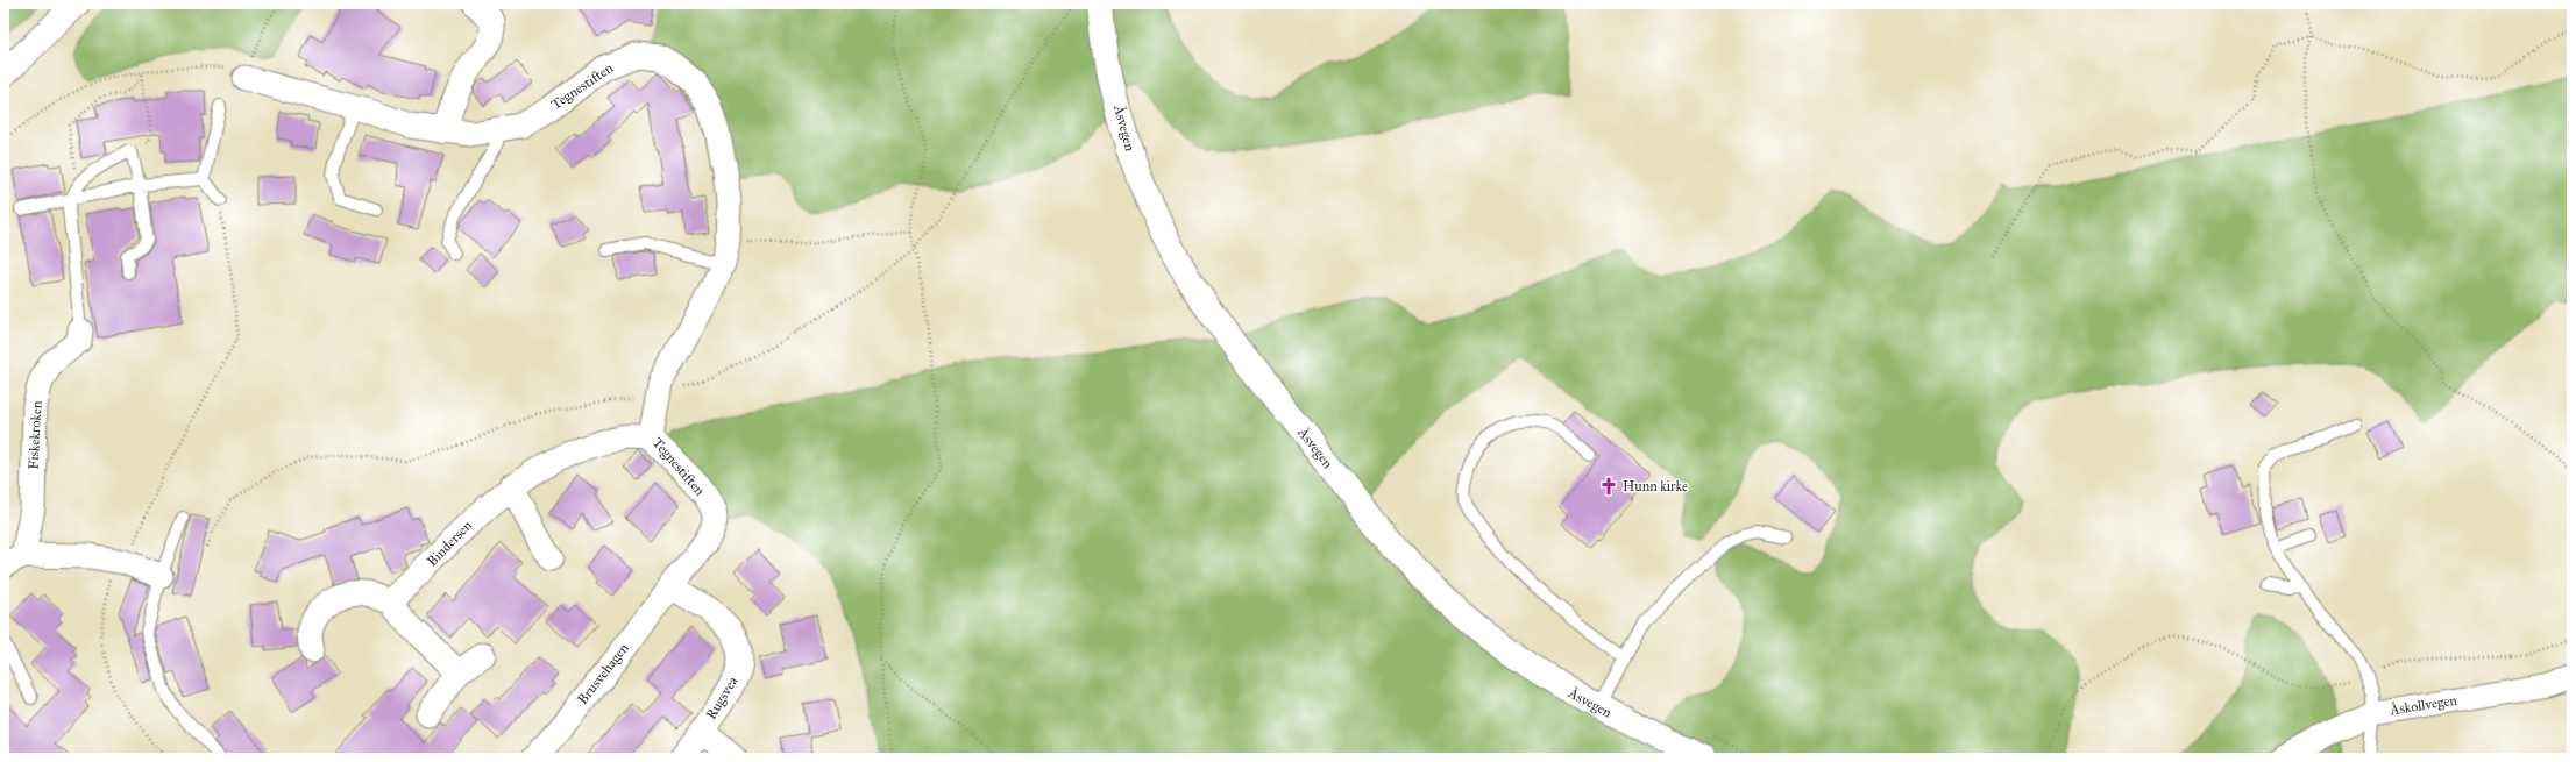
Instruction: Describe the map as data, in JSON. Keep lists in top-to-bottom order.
{
  "streets": {
    "main road": ["Åsvegen"],
    "street": [
      "Tegnestiften",
      "Fiskekroken",
      "Bindersen",
      "Brusvehagen",
      "Rugsvea",
      "Åskollvegen"
    ]
  },
  "crossings": [
    ["Tegnestiften", "Bindersen"],
    ["Tegnestiften", "Brusvehagen"],
    ["Tegnestiften", "Rugsvea"],
    ["Brusvehagen", "Rugsvea"]
  ],
  "places": {
    "church": ["Hunn kirke"]
  }
}
